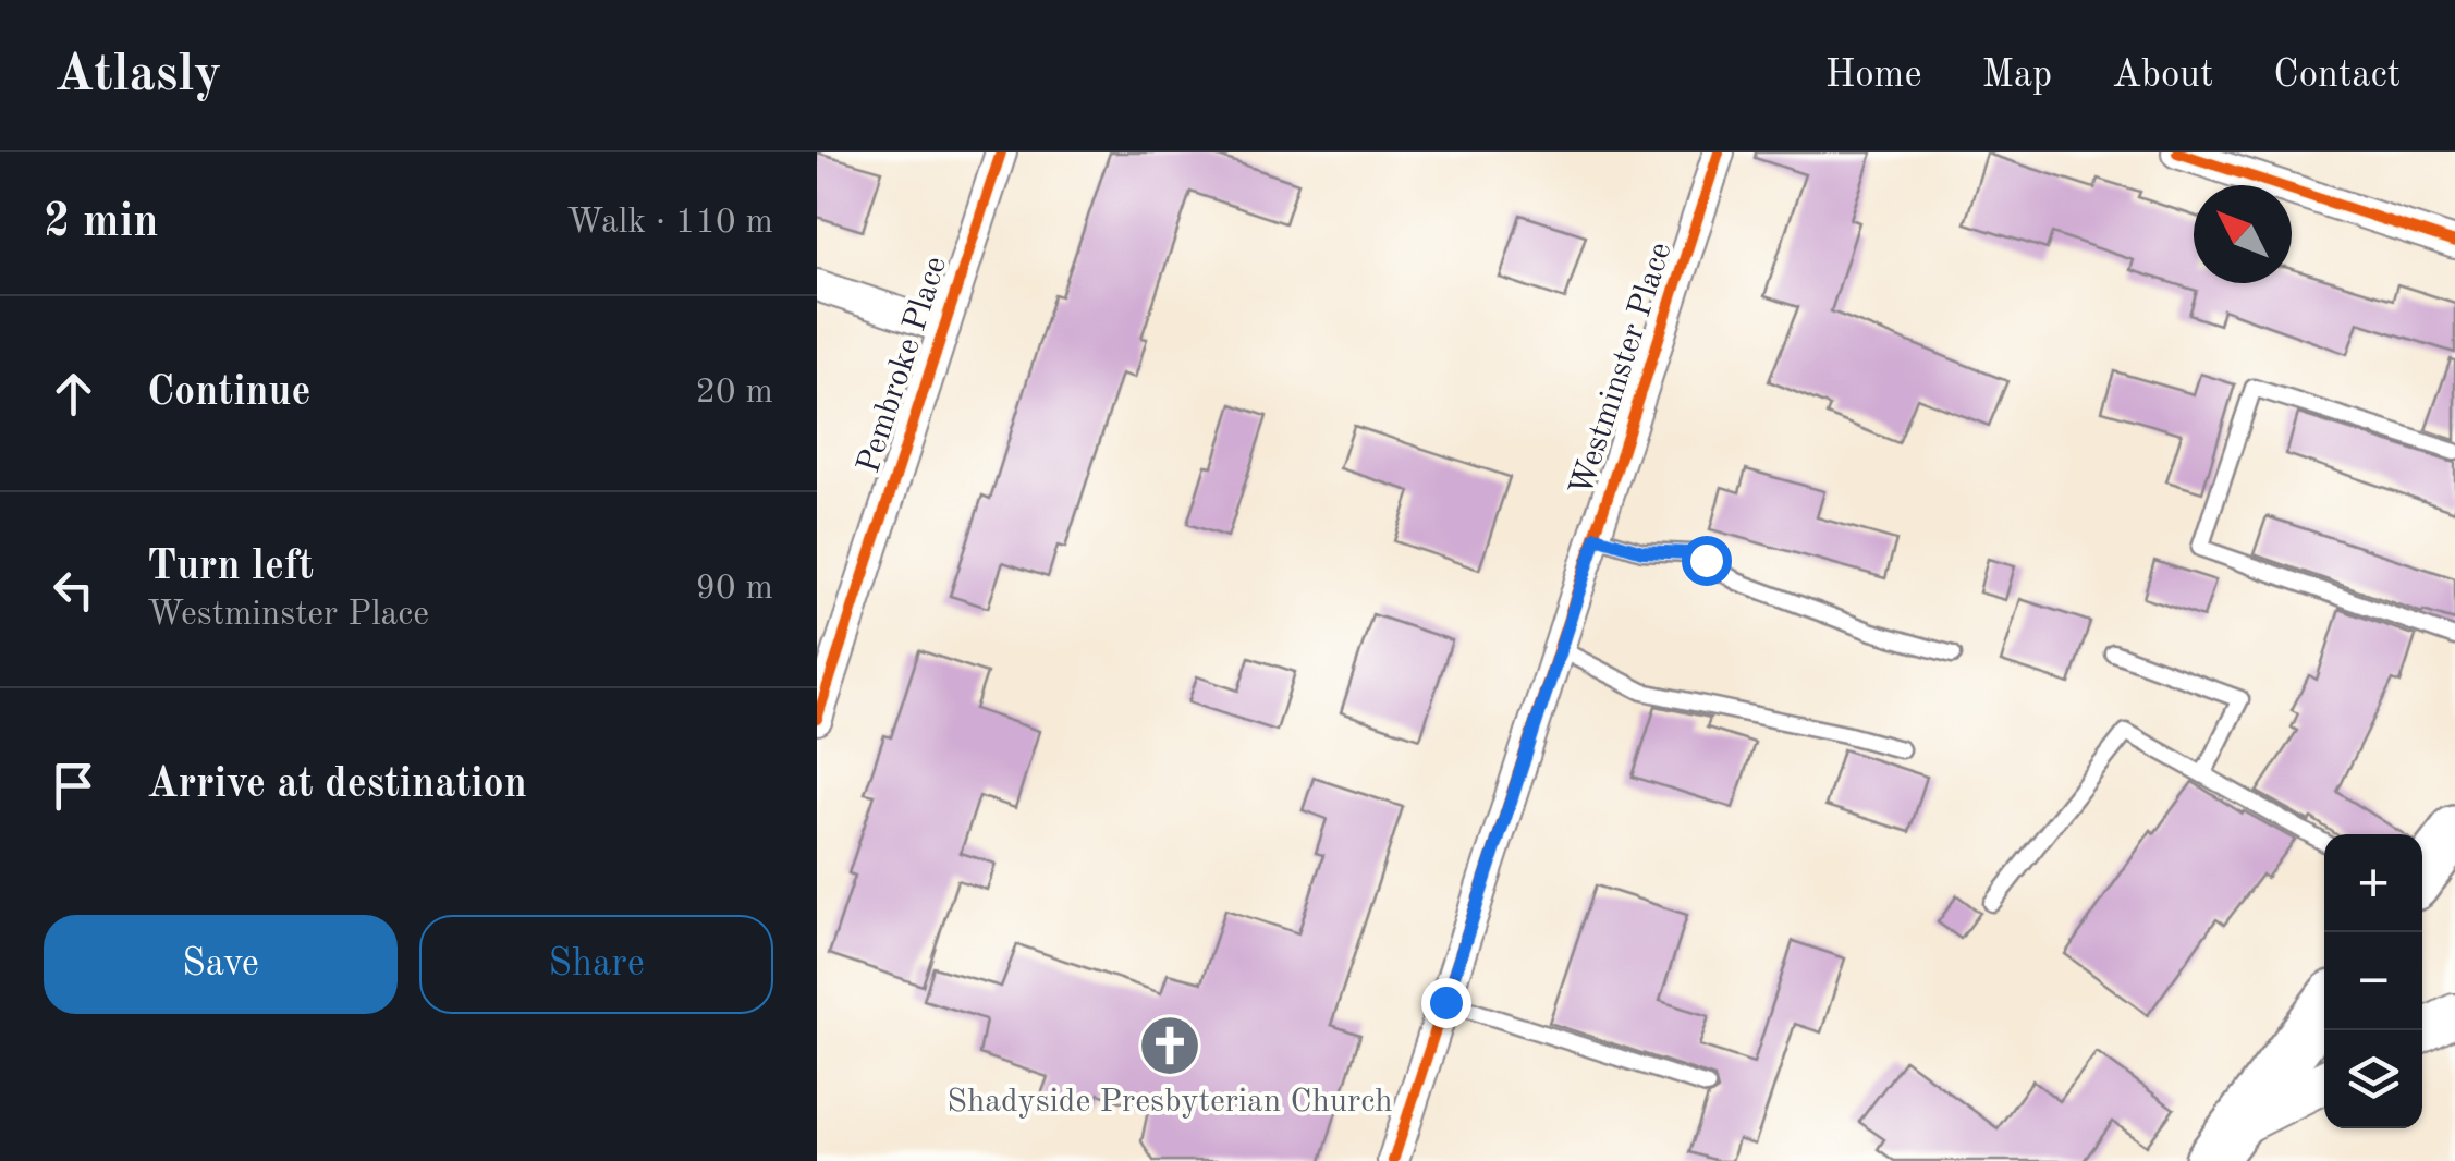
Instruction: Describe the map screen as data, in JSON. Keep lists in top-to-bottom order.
{
  "streets": {
    "street": ["Pembroke Place", "Westminster Place"]
  },
  "places": {
    "church": ["Shadyside Presbyterian Church"]
  },
  "north": "top left",
  "page": {
    "header": "Atlasly",
    "nav": [
      "Home",
      "Map",
      "About",
      "Contact"
    ],
    "heading": ["2 min", "Walk · 110 m"],
    "list": [
      ["Continue", "20 m"],
      ["Turn left", "Westminster Place", "90 m"],
      "Arrive at destination"
    ],
    "map_buttons": ["+", "−"],
    "buttons": ["Save", "Share"]
  }
}
